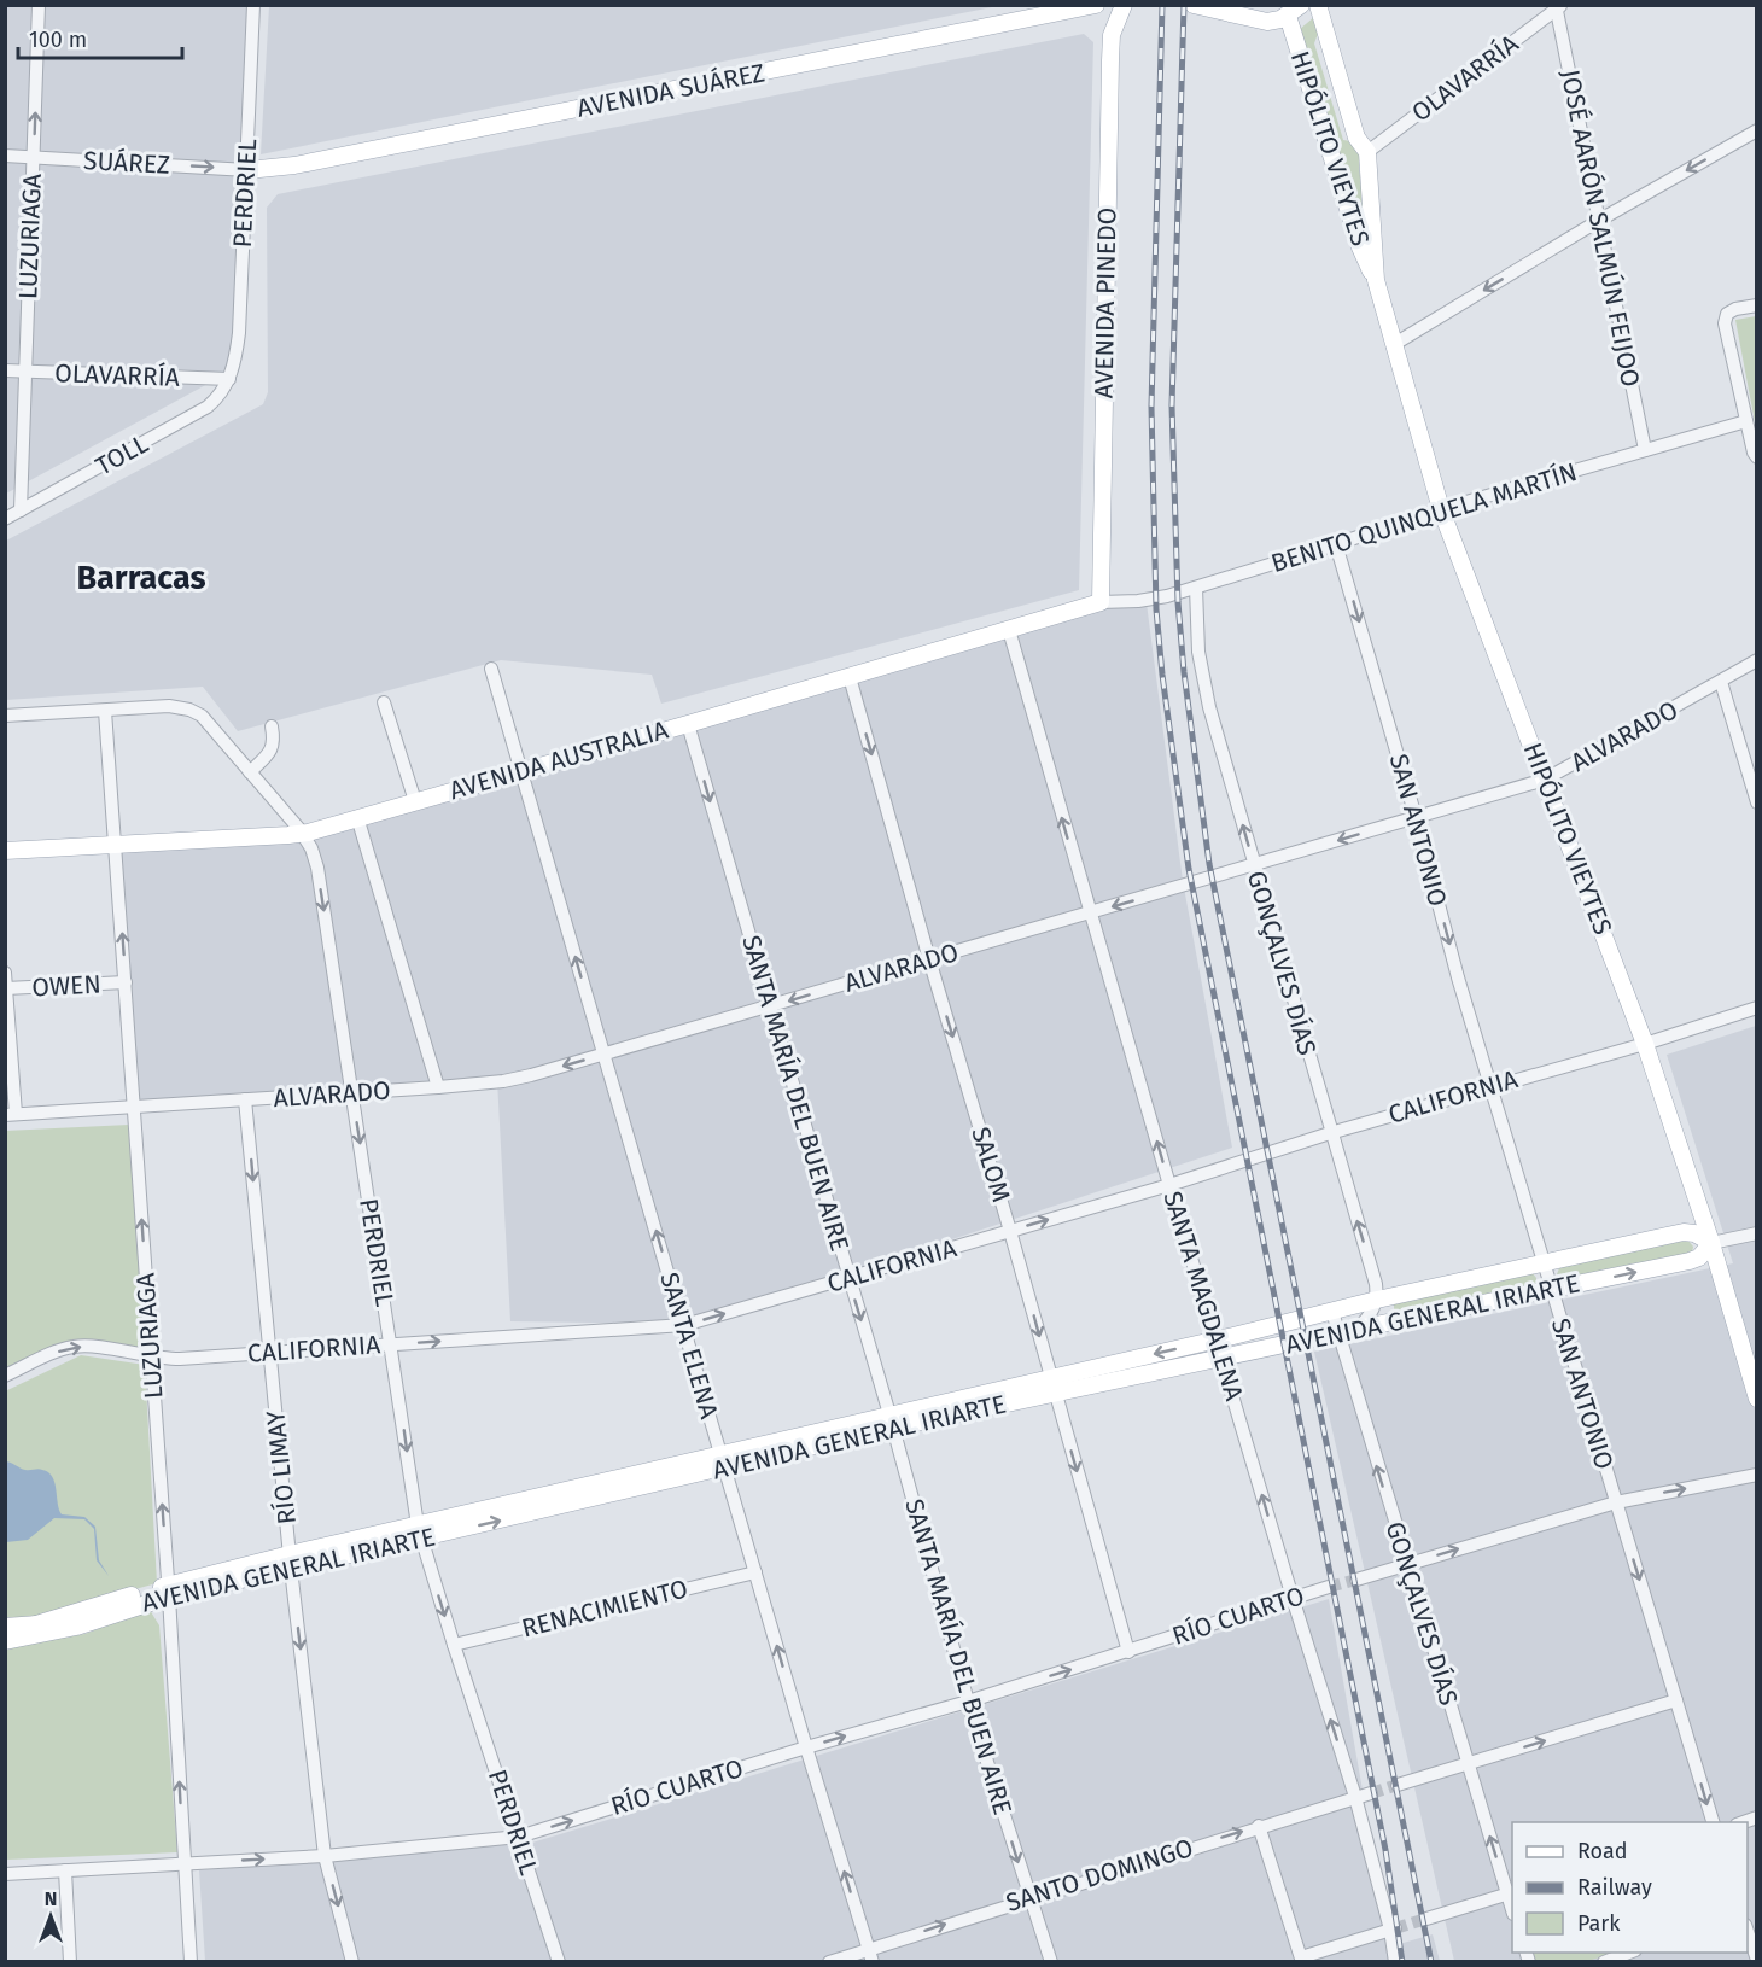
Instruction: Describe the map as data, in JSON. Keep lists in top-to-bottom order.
{
  "streets": {
    "main road": [
      "AVENIDA SUÁREZ",
      "HIPÓLITO VIEYTES",
      "AVENIDA PINEDO",
      "AVENIDA AUSTRALIA",
      "AVENIDA GENERAL IRIARTE"
    ],
    "street": [
      "OLAVARRÍA",
      "SUÁREZ",
      "PERDRIEL",
      "JOSÉ AARÓN SALMÚN FEIJOO",
      "LUZURIAGA",
      "TOLL",
      "BENITO QUINQUELA MARTÍN",
      "ALVARADO",
      "SAN ANTONIO",
      "GONÇALVES DÍAS",
      "OWEN",
      "SANTA MARÍA DEL BUEN AIRE",
      "CALIFORNIA",
      "SALOM",
      "SANTA MAGDALENA",
      "SANTA ELENA",
      "RÍO LIMAY",
      "RENACIMIENTO",
      "RÍO CUARTO",
      "SANTO DOMINGO"
    ]
  },
  "crossings": [
    ["OLAVARRÍA", "HIPÓLITO VIEYTES"],
    ["OLAVARRÍA", "PERDRIEL"],
    ["OLAVARRÍA", "JOSÉ AARÓN SALMÚN FEIJOO"],
    ["OLAVARRÍA", "LUZURIAGA"],
    ["OLAVARRÍA", "TOLL"],
    ["AVENIDA SUÁREZ", "SUÁREZ"],
    ["AVENIDA SUÁREZ", "PERDRIEL"],
    ["HIPÓLITO VIEYTES", "BENITO QUINQUELA MARTÍN"],
    ["HIPÓLITO VIEYTES", "ALVARADO"],
    ["HIPÓLITO VIEYTES", "CALIFORNIA"],
    ["HIPÓLITO VIEYTES", "AVENIDA GENERAL IRIARTE"],
    ["SUÁREZ", "PERDRIEL"],
    ["SUÁREZ", "LUZURIAGA"],
    ["PERDRIEL", "LUZURIAGA"],
    ["PERDRIEL", "TOLL"],
    ["PERDRIEL", "ALVARADO"],
    ["PERDRIEL", "AVENIDA AUSTRALIA"],
    ["PERDRIEL", "CALIFORNIA"],
    ["PERDRIEL", "AVENIDA GENERAL IRIARTE"],
    ["PERDRIEL", "RENACIMIENTO"],
    ["PERDRIEL", "RÍO CUARTO"],
    ["JOSÉ AARÓN SALMÚN FEIJOO", "BENITO QUINQUELA MARTÍN"],
    ["LUZURIAGA", "TOLL"],
    ["LUZURIAGA", "ALVARADO"],
    ["LUZURIAGA", "AVENIDA AUSTRALIA"],
    ["LUZURIAGA", "OWEN"],
    ["LUZURIAGA", "CALIFORNIA"],
    ["LUZURIAGA", "AVENIDA GENERAL IRIARTE"],
    ["LUZURIAGA", "RÍO CUARTO"],
    ["AVENIDA PINEDO", "BENITO QUINQUELA MARTÍN"],
    ["AVENIDA PINEDO", "AVENIDA AUSTRALIA"],
    ["BENITO QUINQUELA MARTÍN", "AVENIDA AUSTRALIA"],
    ["BENITO QUINQUELA MARTÍN", "SAN ANTONIO"],
    ["BENITO QUINQUELA MARTÍN", "GONÇALVES DÍAS"],
    ["ALVARADO", "SAN ANTONIO"],
    ["ALVARADO", "GONÇALVES DÍAS"],
    ["ALVARADO", "SANTA MARÍA DEL BUEN AIRE"],
    ["ALVARADO", "SALOM"],
    ["ALVARADO", "SANTA MAGDALENA"],
    ["ALVARADO", "SANTA ELENA"],
    ["ALVARADO", "RÍO LIMAY"],
    ["AVENIDA AUSTRALIA", "SANTA MARÍA DEL BUEN AIRE"],
    ["AVENIDA AUSTRALIA", "SALOM"],
    ["AVENIDA AUSTRALIA", "SANTA MAGDALENA"],
    ["AVENIDA AUSTRALIA", "SANTA ELENA"],
    ["SAN ANTONIO", "CALIFORNIA"],
    ["SAN ANTONIO", "AVENIDA GENERAL IRIARTE"],
    ["GONÇALVES DÍAS", "CALIFORNIA"],
    ["GONÇALVES DÍAS", "AVENIDA GENERAL IRIARTE"],
    ["SANTA MARÍA DEL BUEN AIRE", "CALIFORNIA"],
    ["SANTA MARÍA DEL BUEN AIRE", "AVENIDA GENERAL IRIARTE"],
    ["SANTA MARÍA DEL BUEN AIRE", "RÍO CUARTO"],
    ["SANTA MARÍA DEL BUEN AIRE", "SANTO DOMINGO"],
    ["CALIFORNIA", "SALOM"],
    ["CALIFORNIA", "SANTA MAGDALENA"],
    ["CALIFORNIA", "SANTA ELENA"],
    ["CALIFORNIA", "RÍO LIMAY"],
    ["SALOM", "AVENIDA GENERAL IRIARTE"],
    ["SALOM", "RÍO CUARTO"],
    ["SANTA MAGDALENA", "AVENIDA GENERAL IRIARTE"],
    ["SANTA MAGDALENA", "RÍO CUARTO"],
    ["SANTA MAGDALENA", "SANTO DOMINGO"],
    ["AVENIDA GENERAL IRIARTE", "SANTA ELENA"],
    ["AVENIDA GENERAL IRIARTE", "RÍO LIMAY"],
    ["SANTA ELENA", "RENACIMIENTO"],
    ["SANTA ELENA", "RÍO CUARTO"],
    ["SANTA ELENA", "SANTO DOMINGO"],
    ["RÍO LIMAY", "RÍO CUARTO"]
  ],
  "one_way": [
    "SUÁREZ",
    "LUZURIAGA",
    "ALVARADO",
    "SAN ANTONIO",
    "GONÇALVES DÍAS",
    "SANTA MARÍA DEL BUEN AIRE",
    "CALIFORNIA",
    "SALOM",
    "SANTA MAGDALENA",
    "SANTA ELENA",
    "RÍO LIMAY",
    "RÍO CUARTO",
    "SANTO DOMINGO"
  ],
  "districts": ["Barracas"],
  "legend": ["Road", "Railway", "Park"],
  "scale_bar": "100 m",
  "north": "top"
}
